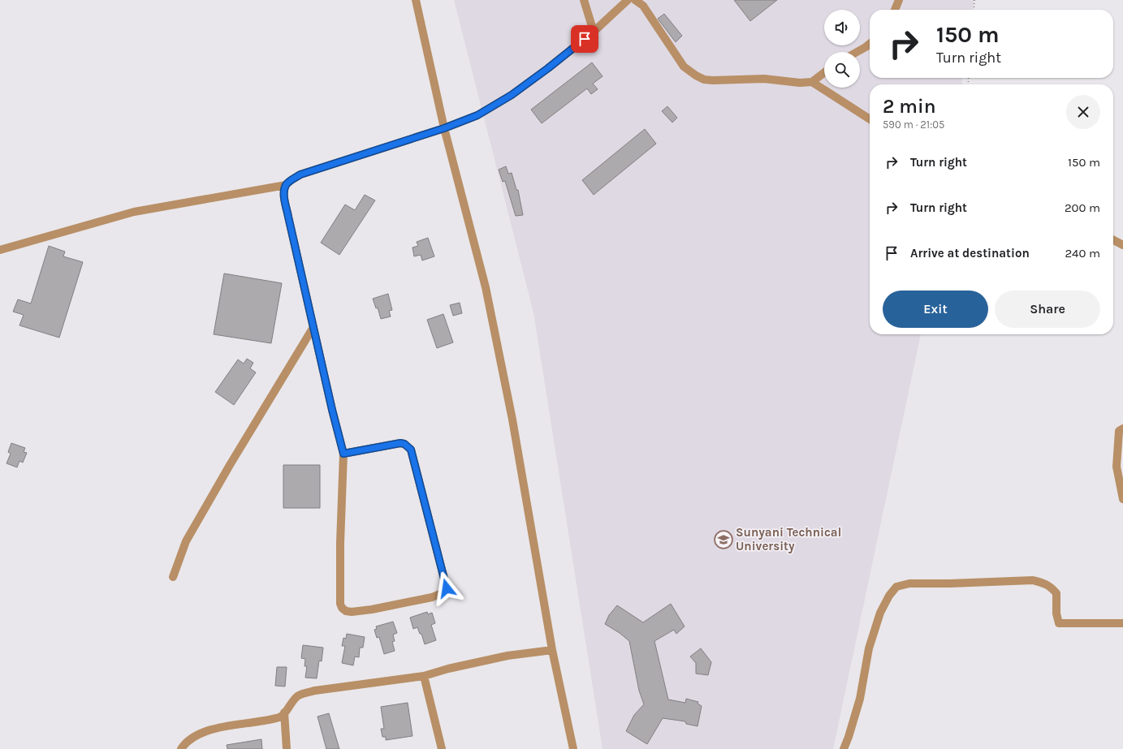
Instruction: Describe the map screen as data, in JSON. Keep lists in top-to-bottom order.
{
  "places": {
    "school or university": ["Sunyani Technical University"]
  },
  "page": {
    "turn": ["150 m", "Turn right"],
    "heading": ["2 min", "590 m · 21:05"],
    "list": [
      {
        "name": "Turn right",
        "value": "150 m"
      },
      {
        "name": "Turn right",
        "value": "200 m"
      },
      {
        "name": "Arrive at destination",
        "value": "240 m"
      }
    ],
    "buttons": ["Exit", "Share"]
  }
}
